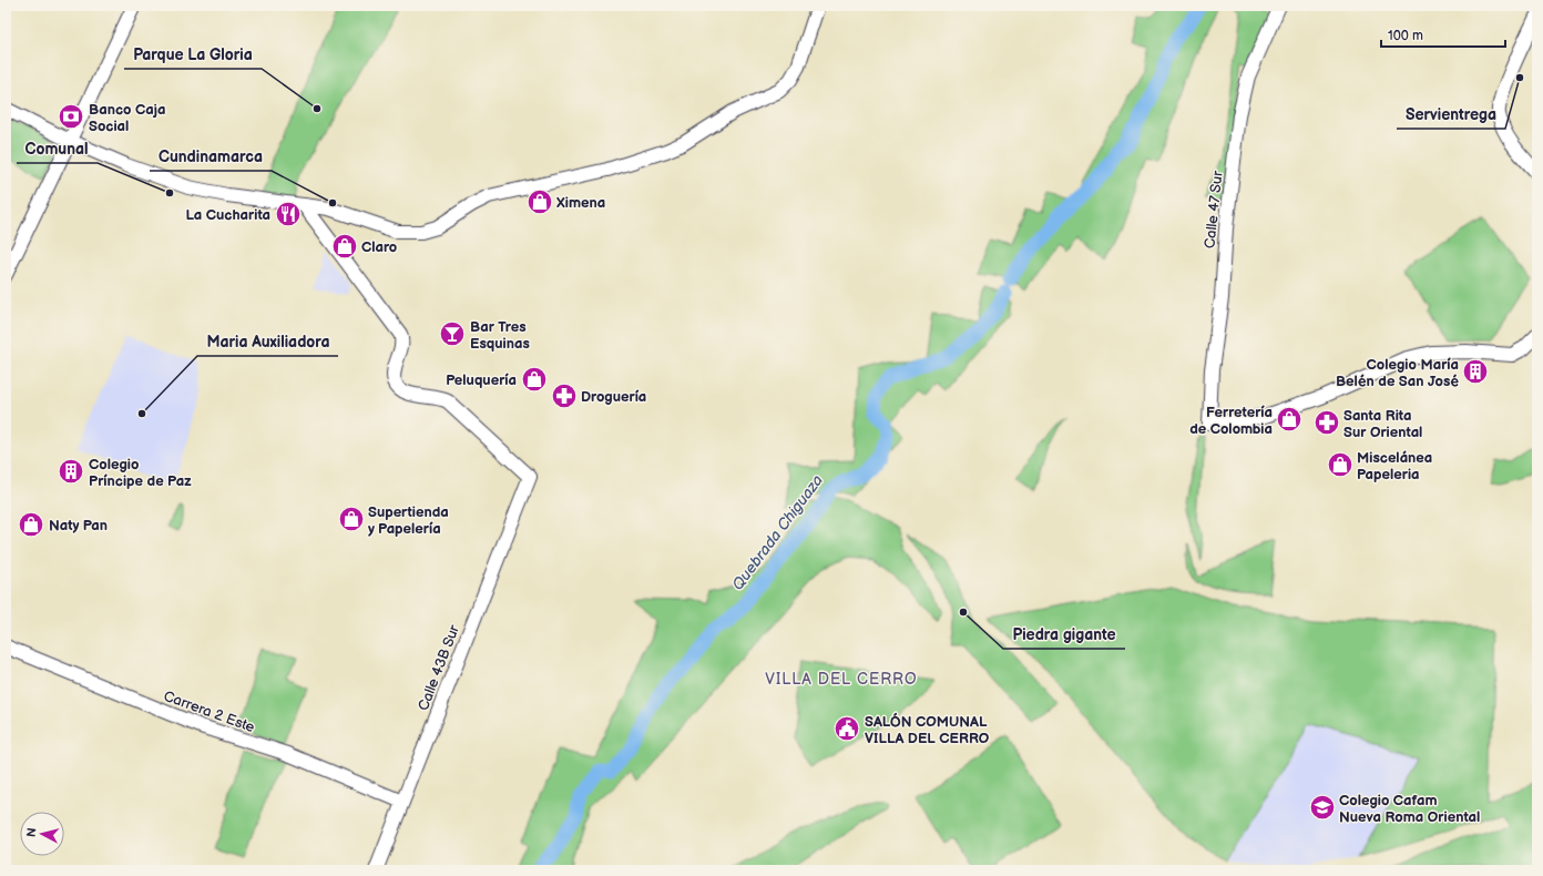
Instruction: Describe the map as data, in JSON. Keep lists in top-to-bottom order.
{
  "streets": {
    "street": ["Calle 47 Sur", "Calle 43B Sur", "Carrera 2 Este"]
  },
  "crossings": [
    ["Calle 43B Sur", "Carrera 2 Este"]
  ],
  "districts": ["VILLA DEL CERRO"],
  "water": ["Quebrada Chiguaza"],
  "places": {
    "other": [
      "Servientrega",
      "Parque La Gloria",
      "Comunal",
      "Cundinamarca",
      "Maria Auxiliadora",
      "Piedra gigante"
    ],
    "bank": ["Banco Caja Social"],
    "shop": [
      "Ximena",
      "Claro",
      "Peluquería",
      "Ferretería de Colombia",
      "Miscelánea Papeleria",
      "Supertienda y Papelería",
      "Naty Pan"
    ],
    "restaurant": ["La Cucharita"],
    "bar": ["Bar Tres Esquinas"],
    "building": ["Colegio María Belén de San José", "Colegio Príncipe de Paz"],
    "pharmacy": ["Droguería", "Santa Rita Sur Oriental"],
    "public building": ["SALÓN COMUNAL VILLA DEL CERRO"],
    "school or university": ["Colegio Cafam Nueva Roma Oriental"]
  },
  "scale_bar": "100 m",
  "north": "left"
}
